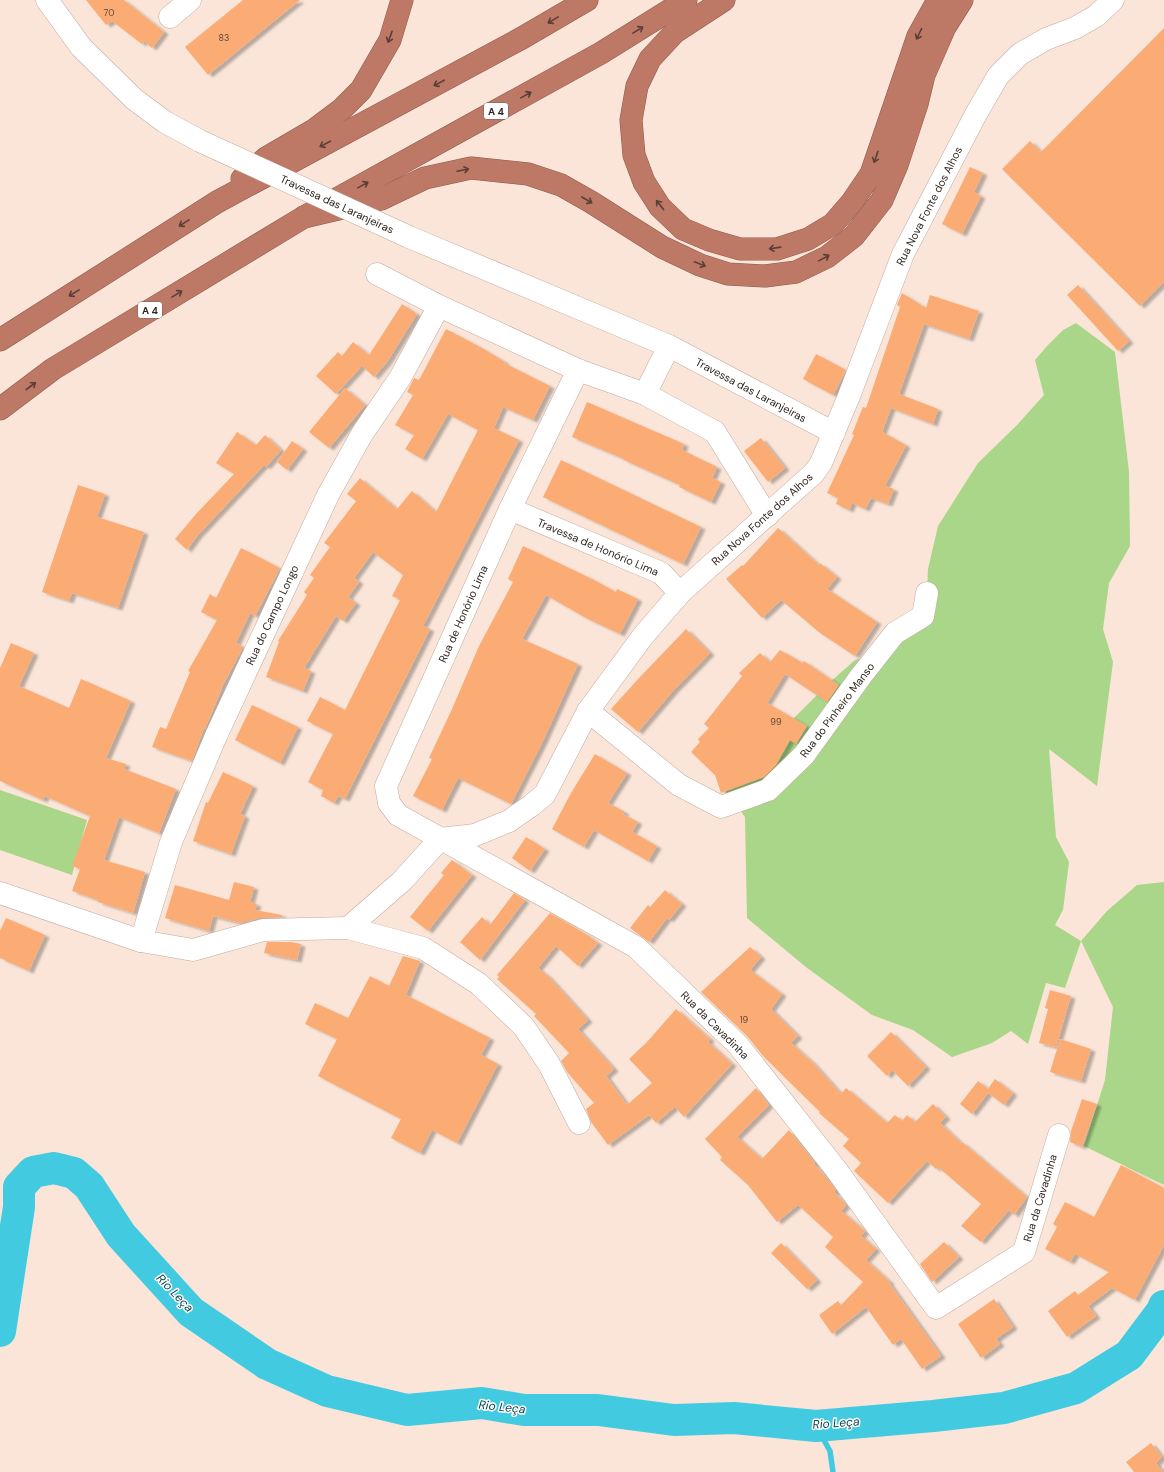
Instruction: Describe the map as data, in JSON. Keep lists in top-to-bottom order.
{
  "streets": {
    "highway": ["A 4"],
    "street": [
      "Travessa das Laranjeiras",
      "Rua Nova Fonte dos Alhos",
      "Travessa de Honório Lima",
      "Rua de Honório Lima",
      "Rua do Campo Longo",
      "Rua do Pinheiro Manso",
      "Rua da Cavadinha"
    ]
  },
  "crossings": [
    ["Travessa das Laranjeiras", "Rua Nova Fonte dos Alhos"],
    ["Rua Nova Fonte dos Alhos", "Travessa de Honório Lima"],
    ["Rua Nova Fonte dos Alhos", "Rua de Honório Lima"],
    ["Rua Nova Fonte dos Alhos", "Rua do Pinheiro Manso"],
    ["Rua Nova Fonte dos Alhos", "Rua da Cavadinha"],
    ["Travessa de Honório Lima", "Rua de Honório Lima"],
    ["Rua de Honório Lima", "Rua da Cavadinha"]
  ],
  "water": ["Rio Leça"],
  "house_numbers": [
    "70",
    "83",
    "99",
    "19"
  ]
}
